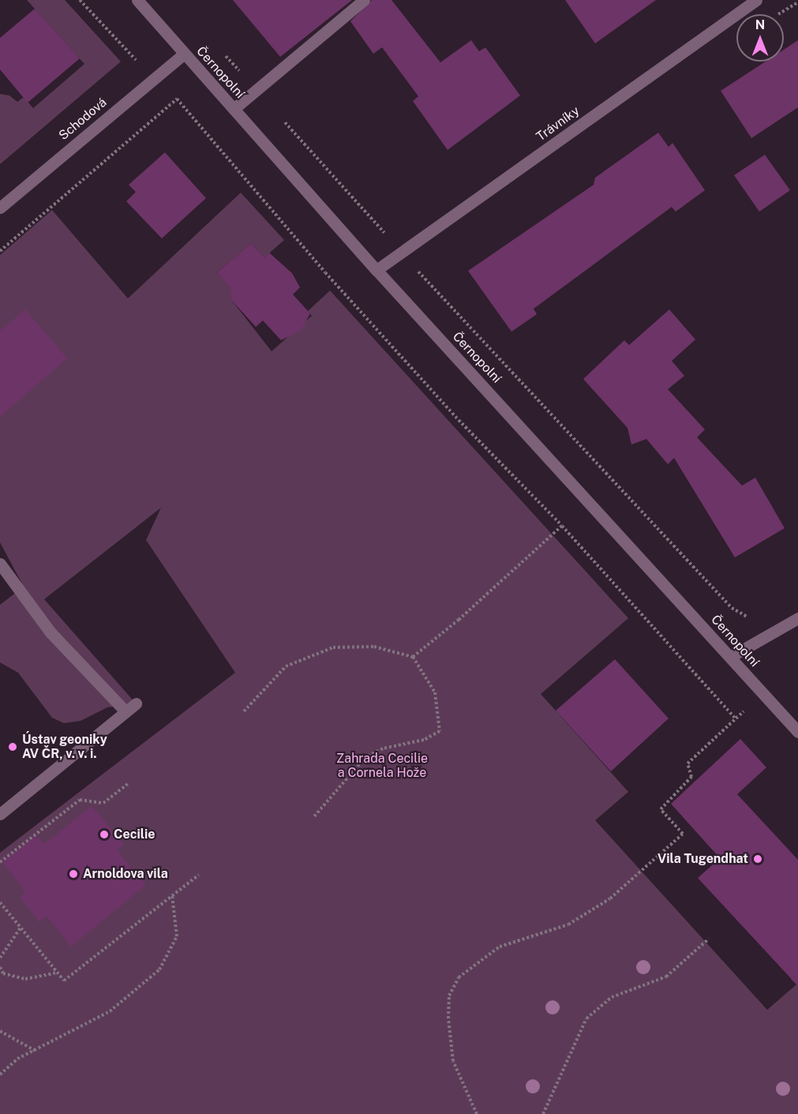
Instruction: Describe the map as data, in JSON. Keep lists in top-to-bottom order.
{
  "streets": {
    "street": ["Černopolní", "Schodová", "Trávníky"]
  },
  "crossings": [
    ["Černopolní", "Schodová"],
    ["Černopolní", "Trávníky"]
  ],
  "parks": ["Zahrada Cecilie a Cornela Hože"],
  "places": [
    "Ústav geoniky AV ČR, v. v. i.",
    "Cecilie",
    "Vila Tugendhat",
    "Arnoldova vila"
  ],
  "north": "top"
}
